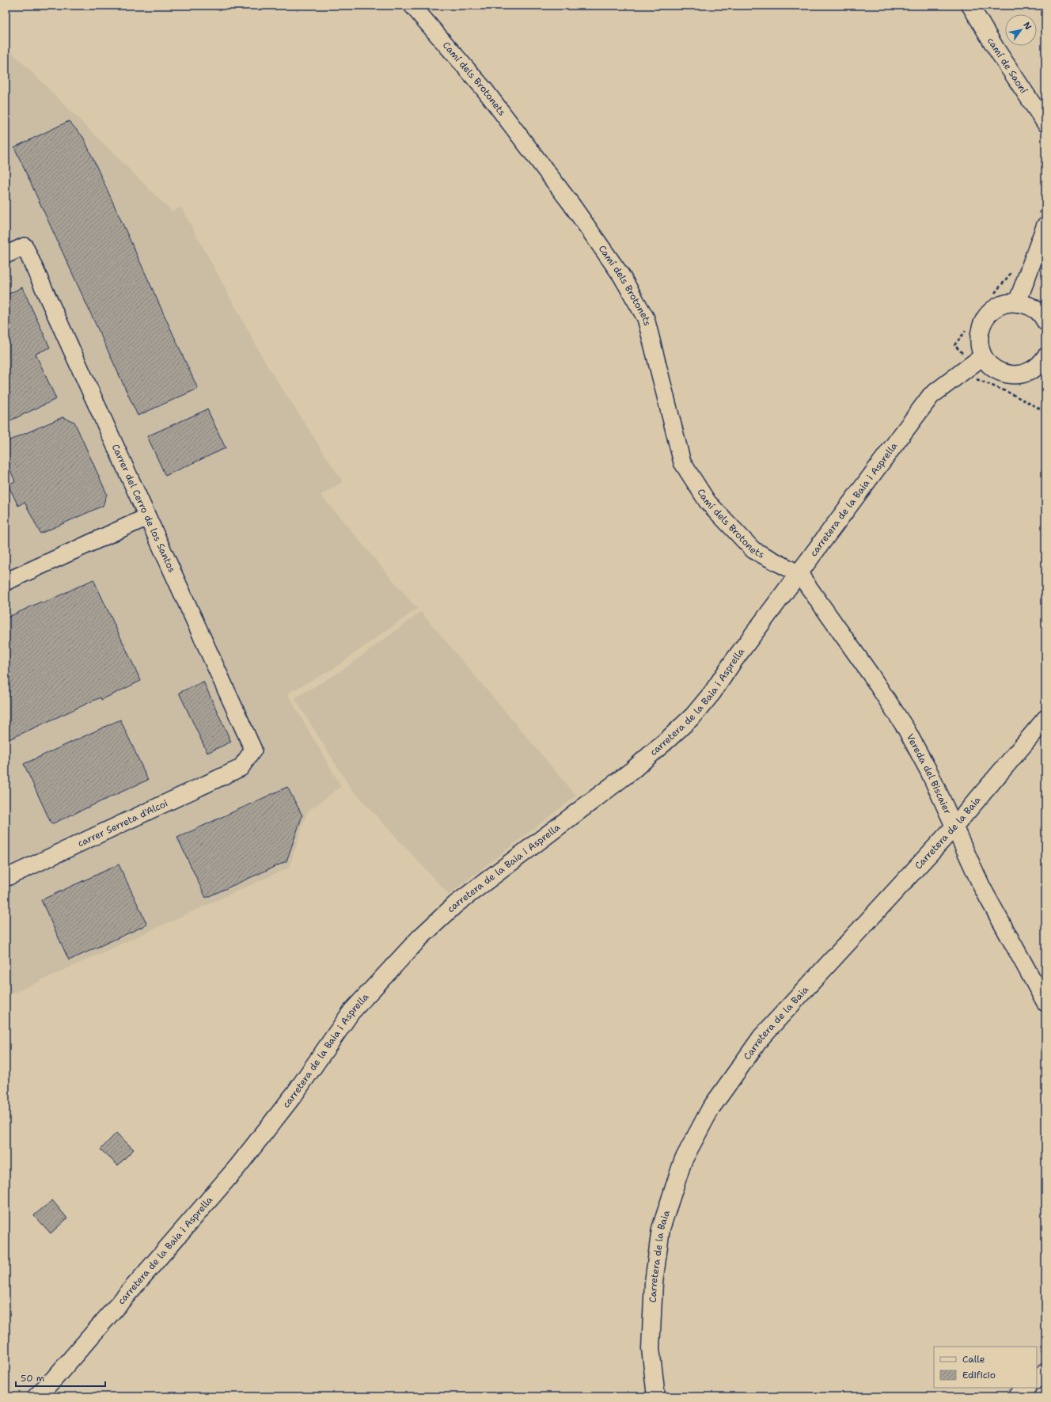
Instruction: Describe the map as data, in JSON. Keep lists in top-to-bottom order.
{
  "streets": {
    "main road": ["carretera de la Baia i Asprella", "Carretera de la Baia"],
    "street": [
      "camí de Saoní",
      "Camí dels Brotonets",
      "Carrer del Cerro de los Santos",
      "Vereda del Biscaier",
      "carrer Serreta d'Alcoi"
    ]
  },
  "crossings": [
    ["Camí dels Brotonets", "carretera de la Baia i Asprella"],
    ["Camí dels Brotonets", "Vereda del Biscaier"],
    ["carretera de la Baia i Asprella", "Vereda del Biscaier"],
    ["Carrer del Cerro de los Santos", "carrer Serreta d'Alcoi"],
    ["Vereda del Biscaier", "Carretera de la Baia"]
  ],
  "legend": ["Calle", "Edificio"],
  "scale_bar": "50 m",
  "north": "top right"
}
